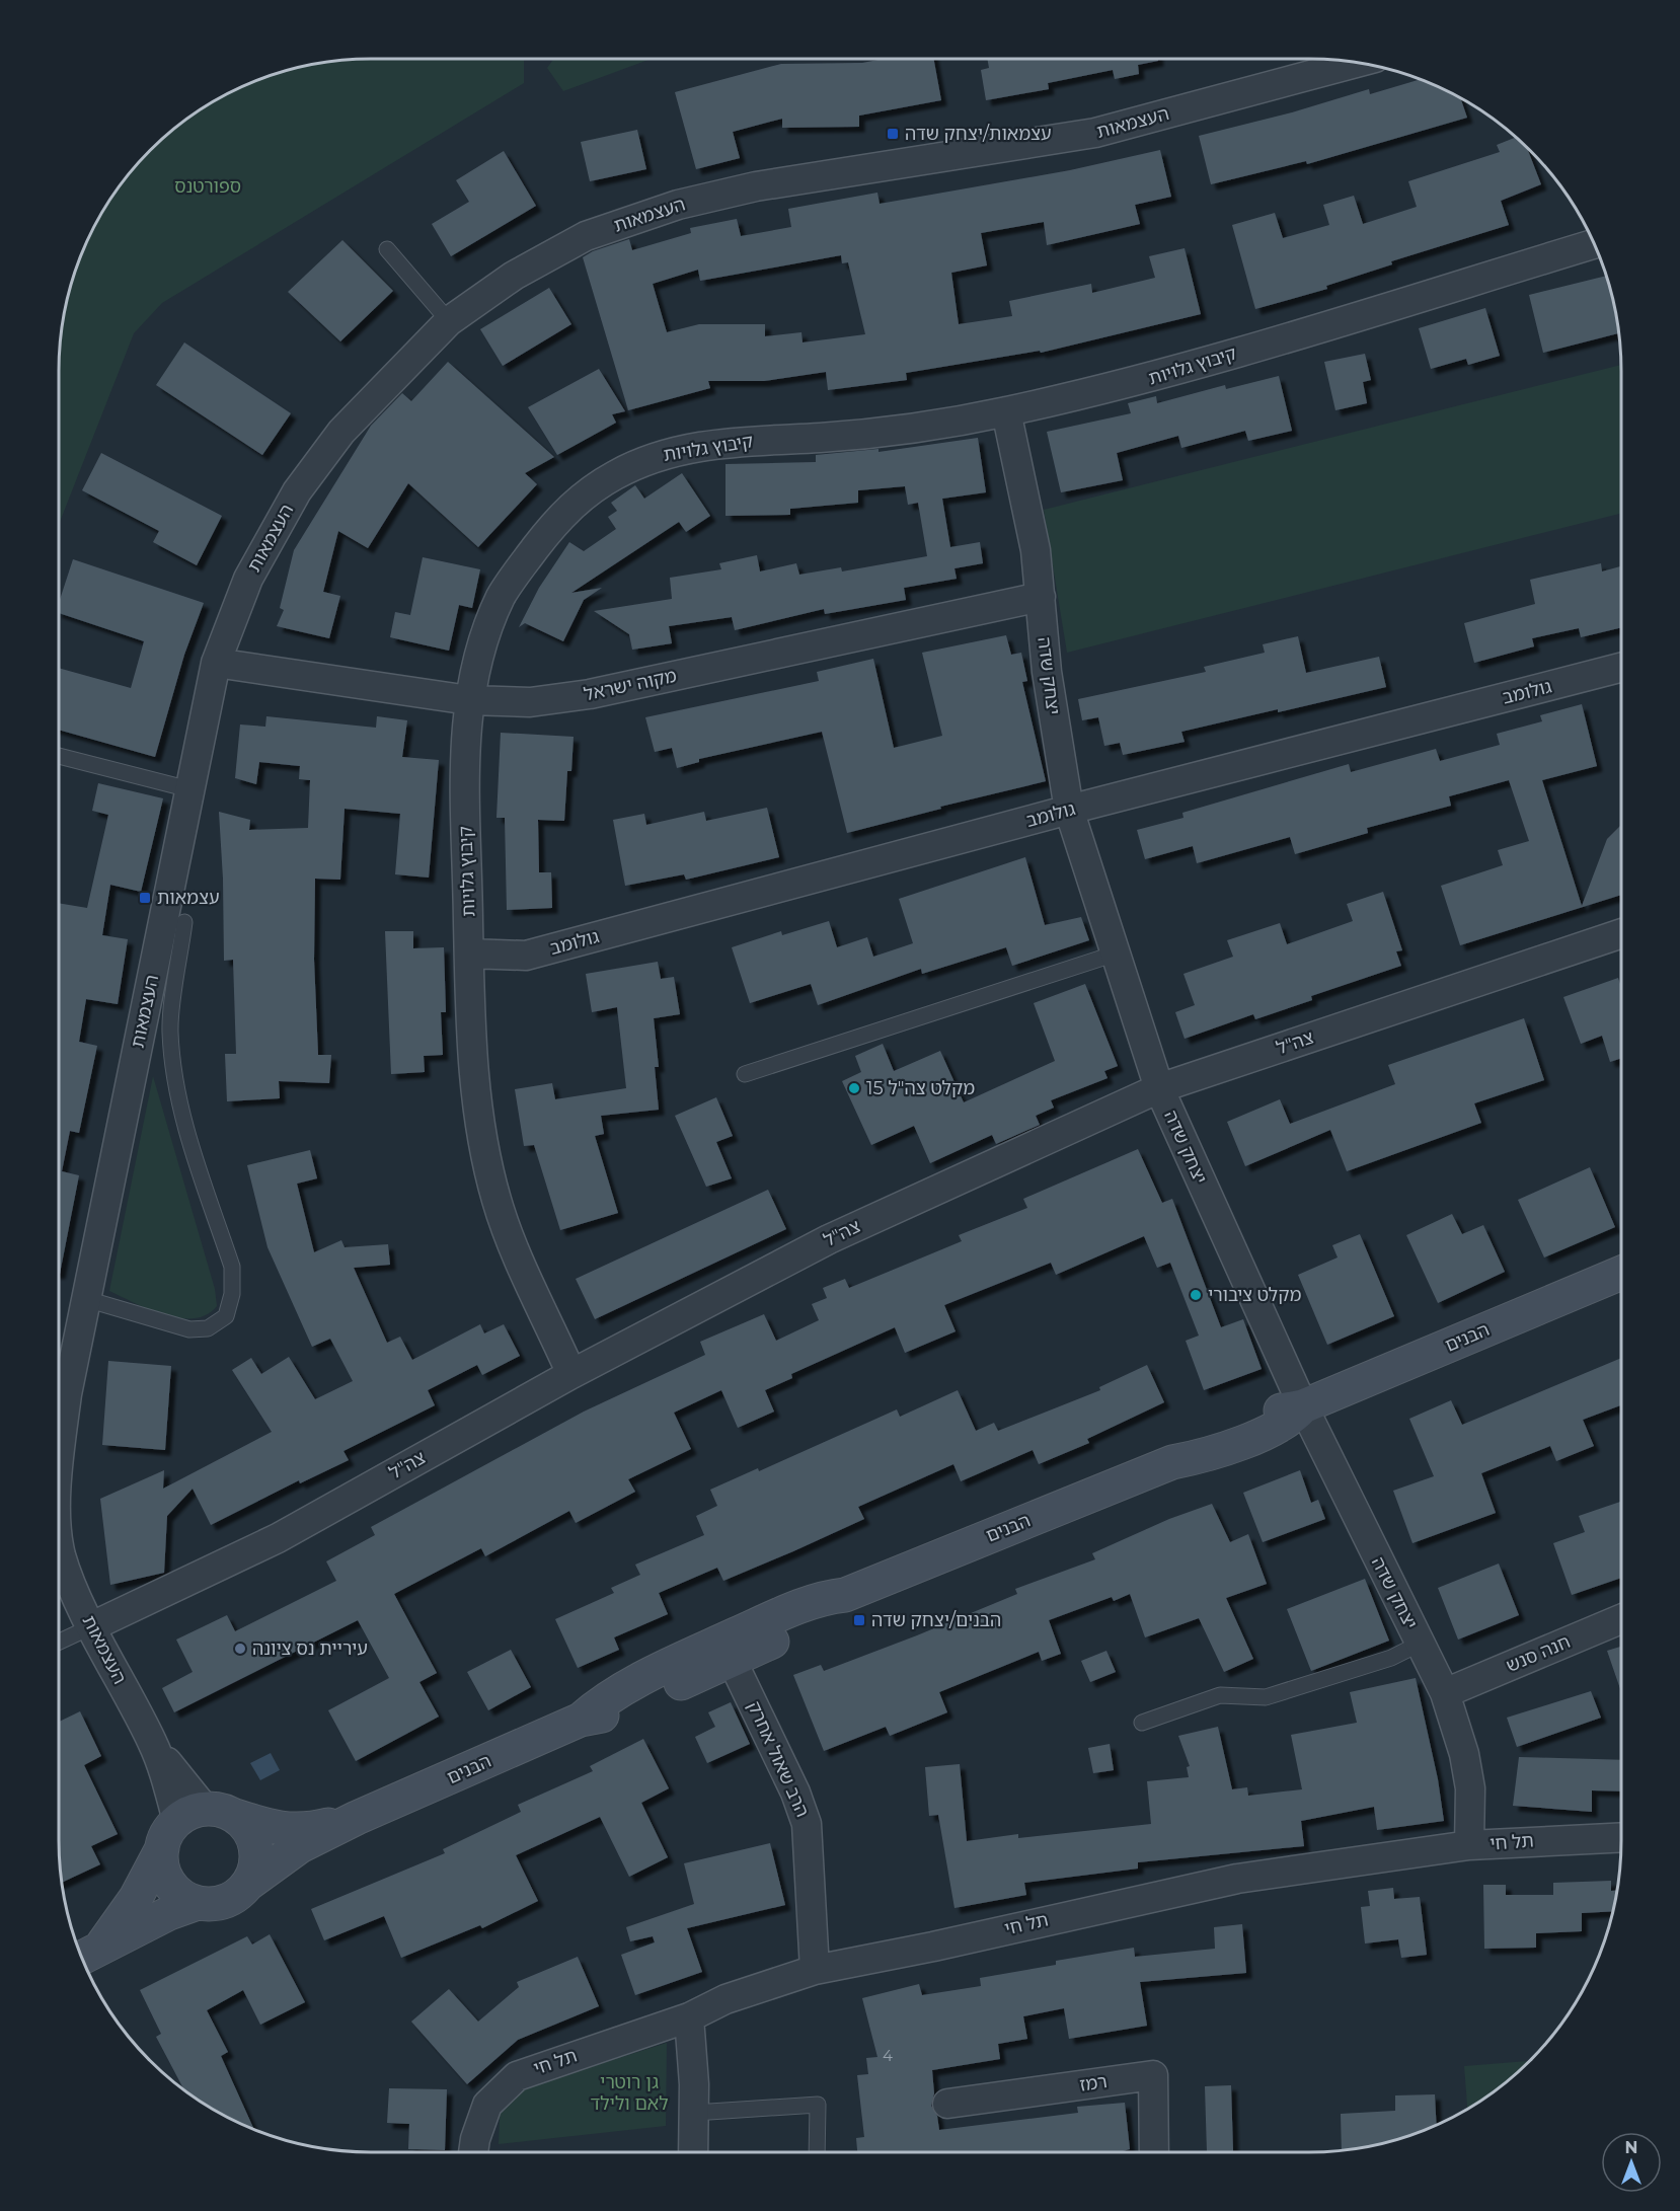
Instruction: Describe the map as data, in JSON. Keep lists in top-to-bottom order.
{
  "streets": {
    "street": [
      "העצמאות",
      "קיבוץ גלויות",
      "יצחק שדה",
      "מקוה ישראל",
      "גולומב",
      "צה\"ל",
      "הבנים",
      "חנה סנש",
      "הרב שאול אחרק",
      "תל חי",
      "רמז"
    ]
  },
  "crossings": [
    ["העצמאות", "מקוה ישראל"],
    ["העצמאות", "צה\"ל"],
    ["העצמאות", "הבנים"],
    ["קיבוץ גלויות", "יצחק שדה"],
    ["קיבוץ גלויות", "מקוה ישראל"],
    ["קיבוץ גלויות", "גולומב"],
    ["קיבוץ גלויות", "צה\"ל"],
    ["יצחק שדה", "מקוה ישראל"],
    ["יצחק שדה", "גולומב"],
    ["יצחק שדה", "צה\"ל"],
    ["יצחק שדה", "הבנים"],
    ["יצחק שדה", "חנה סנש"],
    ["יצחק שדה", "תל חי"],
    ["הבנים", "הרב שאול אחרק"],
    ["הרב שאול אחרק", "תל חי"]
  ],
  "parks": ["ספורטנס", "גן רוטרי לאם ולילד"],
  "places": {
    "transit": ["עצמאות/יצחק שדה", "עצמאות", "הבנים/יצחק שדה"],
    "other": ["מקלט צה\"ל 15", "מקלט ציבורי", "עיריית נס ציונה"]
  },
  "house_numbers": ["4"],
  "north": "top"
}
